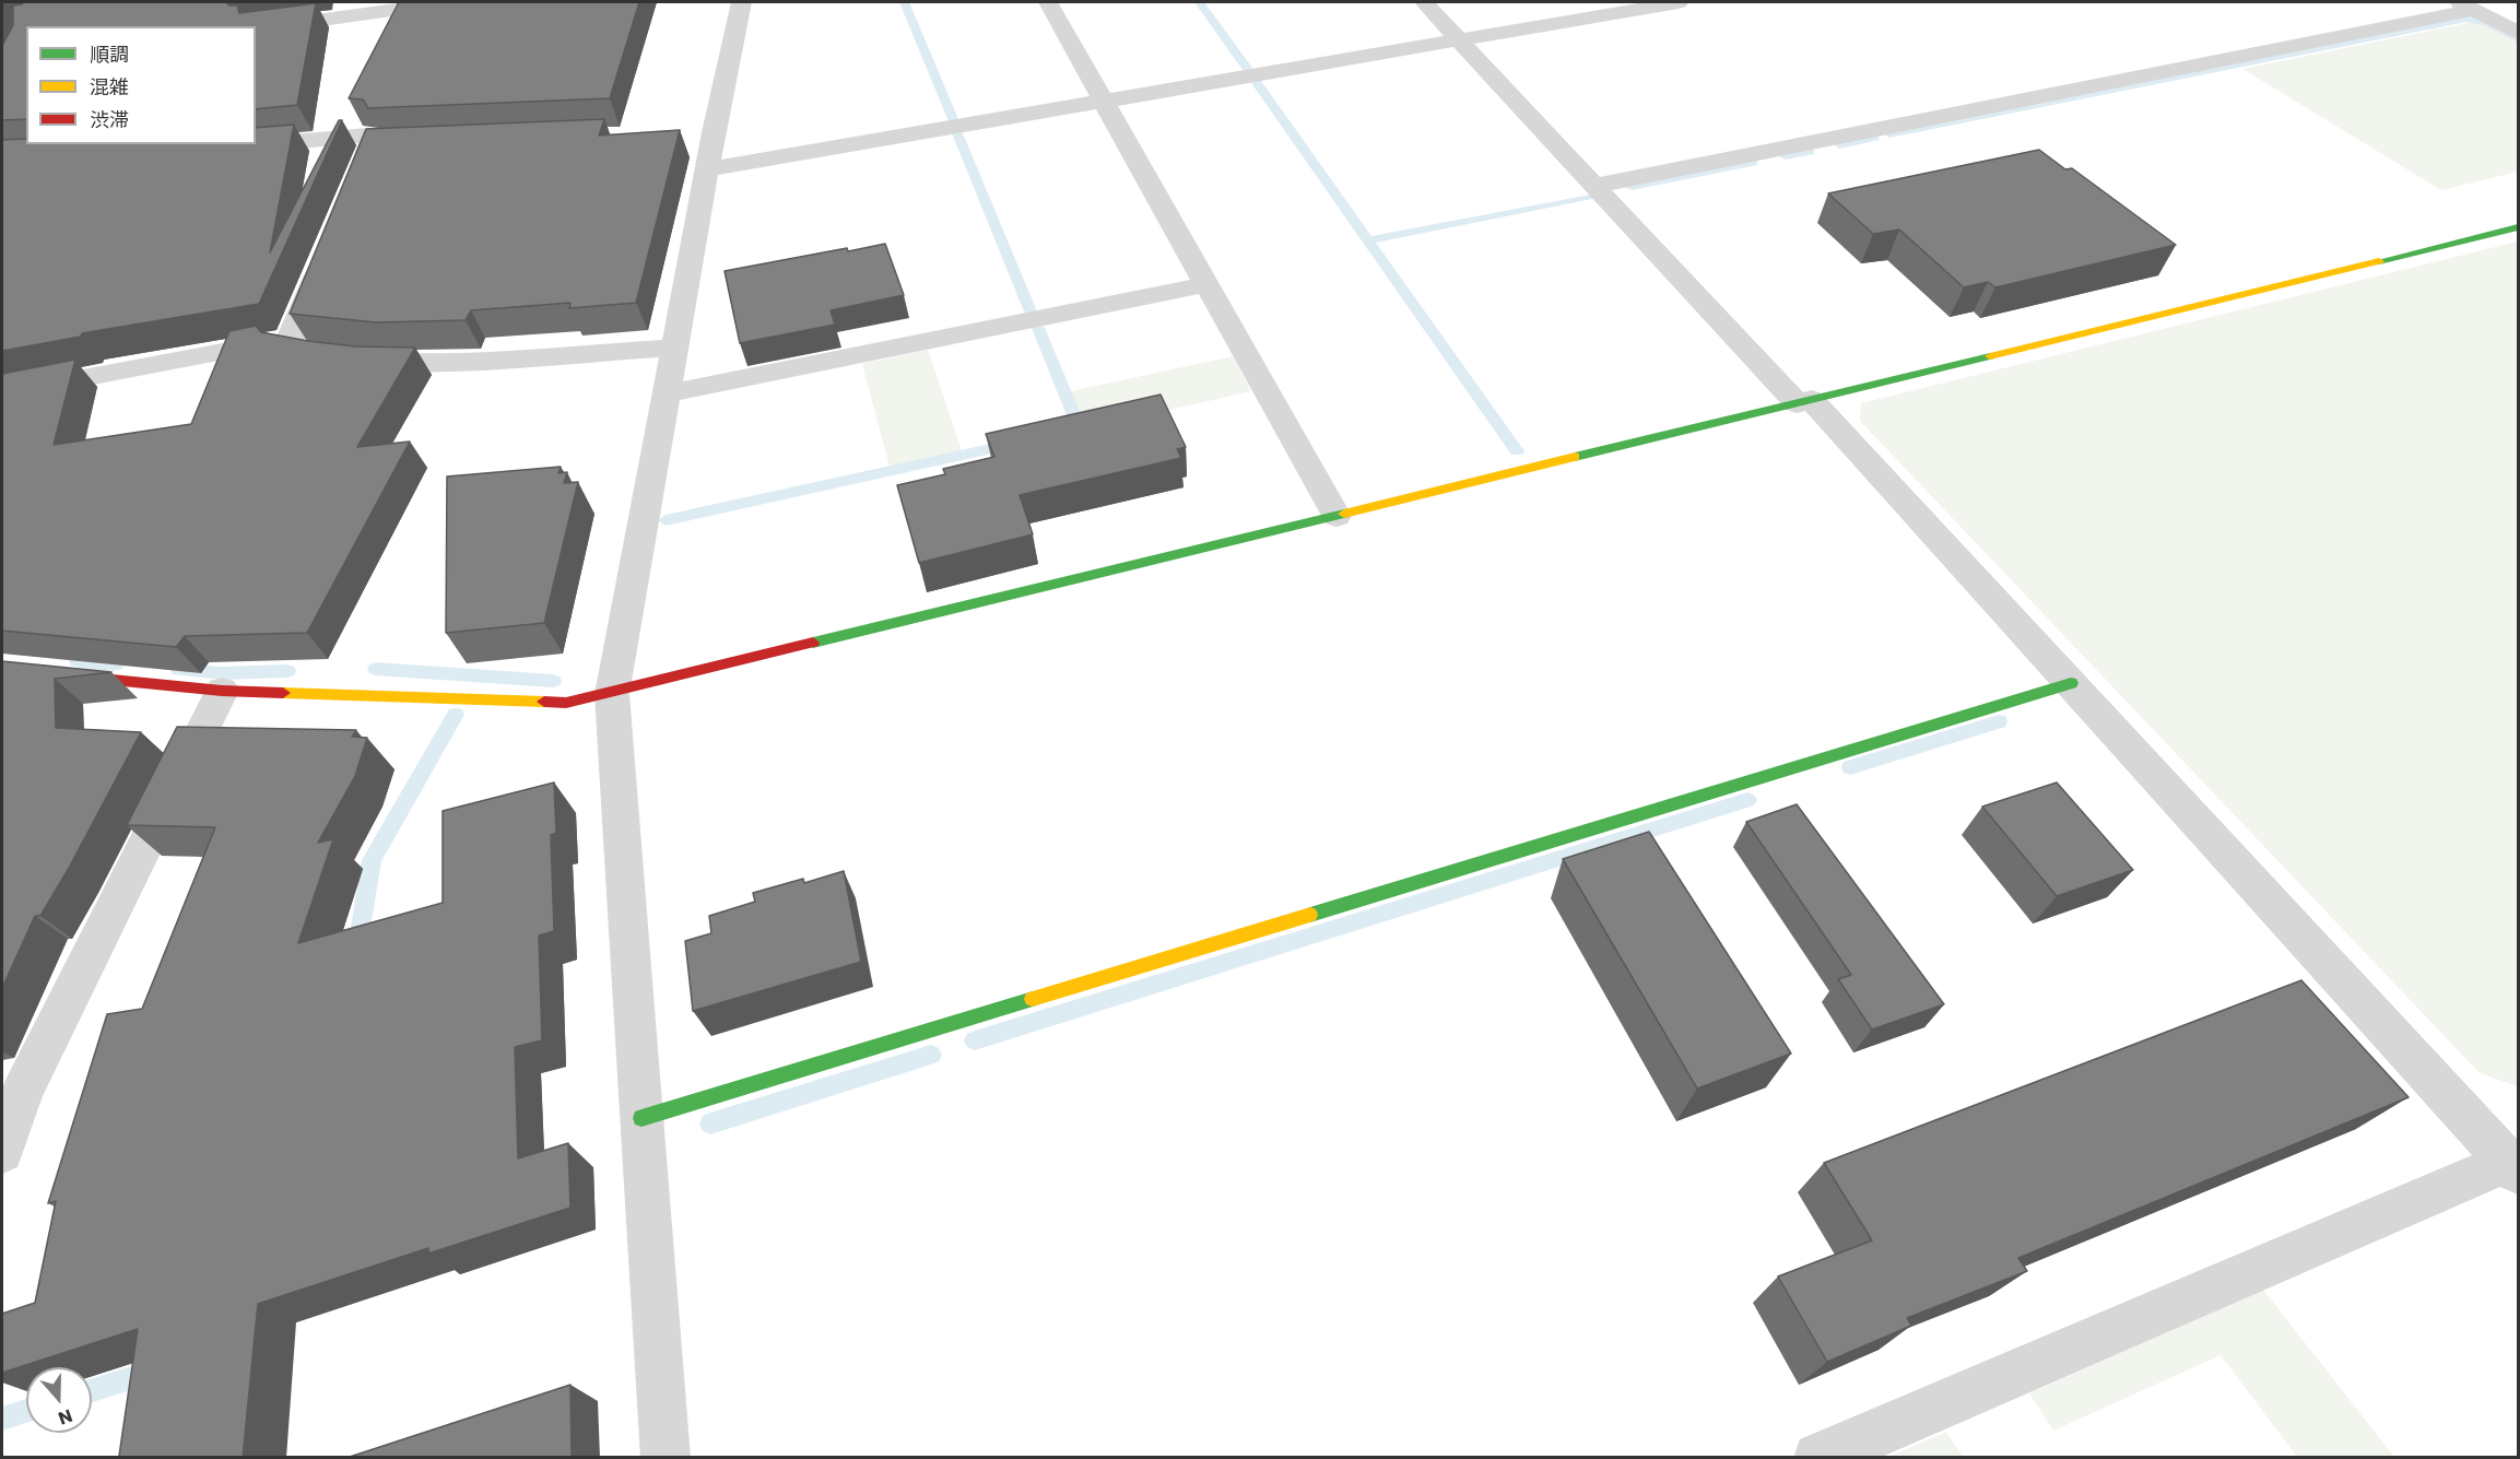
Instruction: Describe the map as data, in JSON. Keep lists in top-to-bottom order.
{
  "legend": ["順調", "混雑", "渋滞"],
  "north": "bottom"
}
